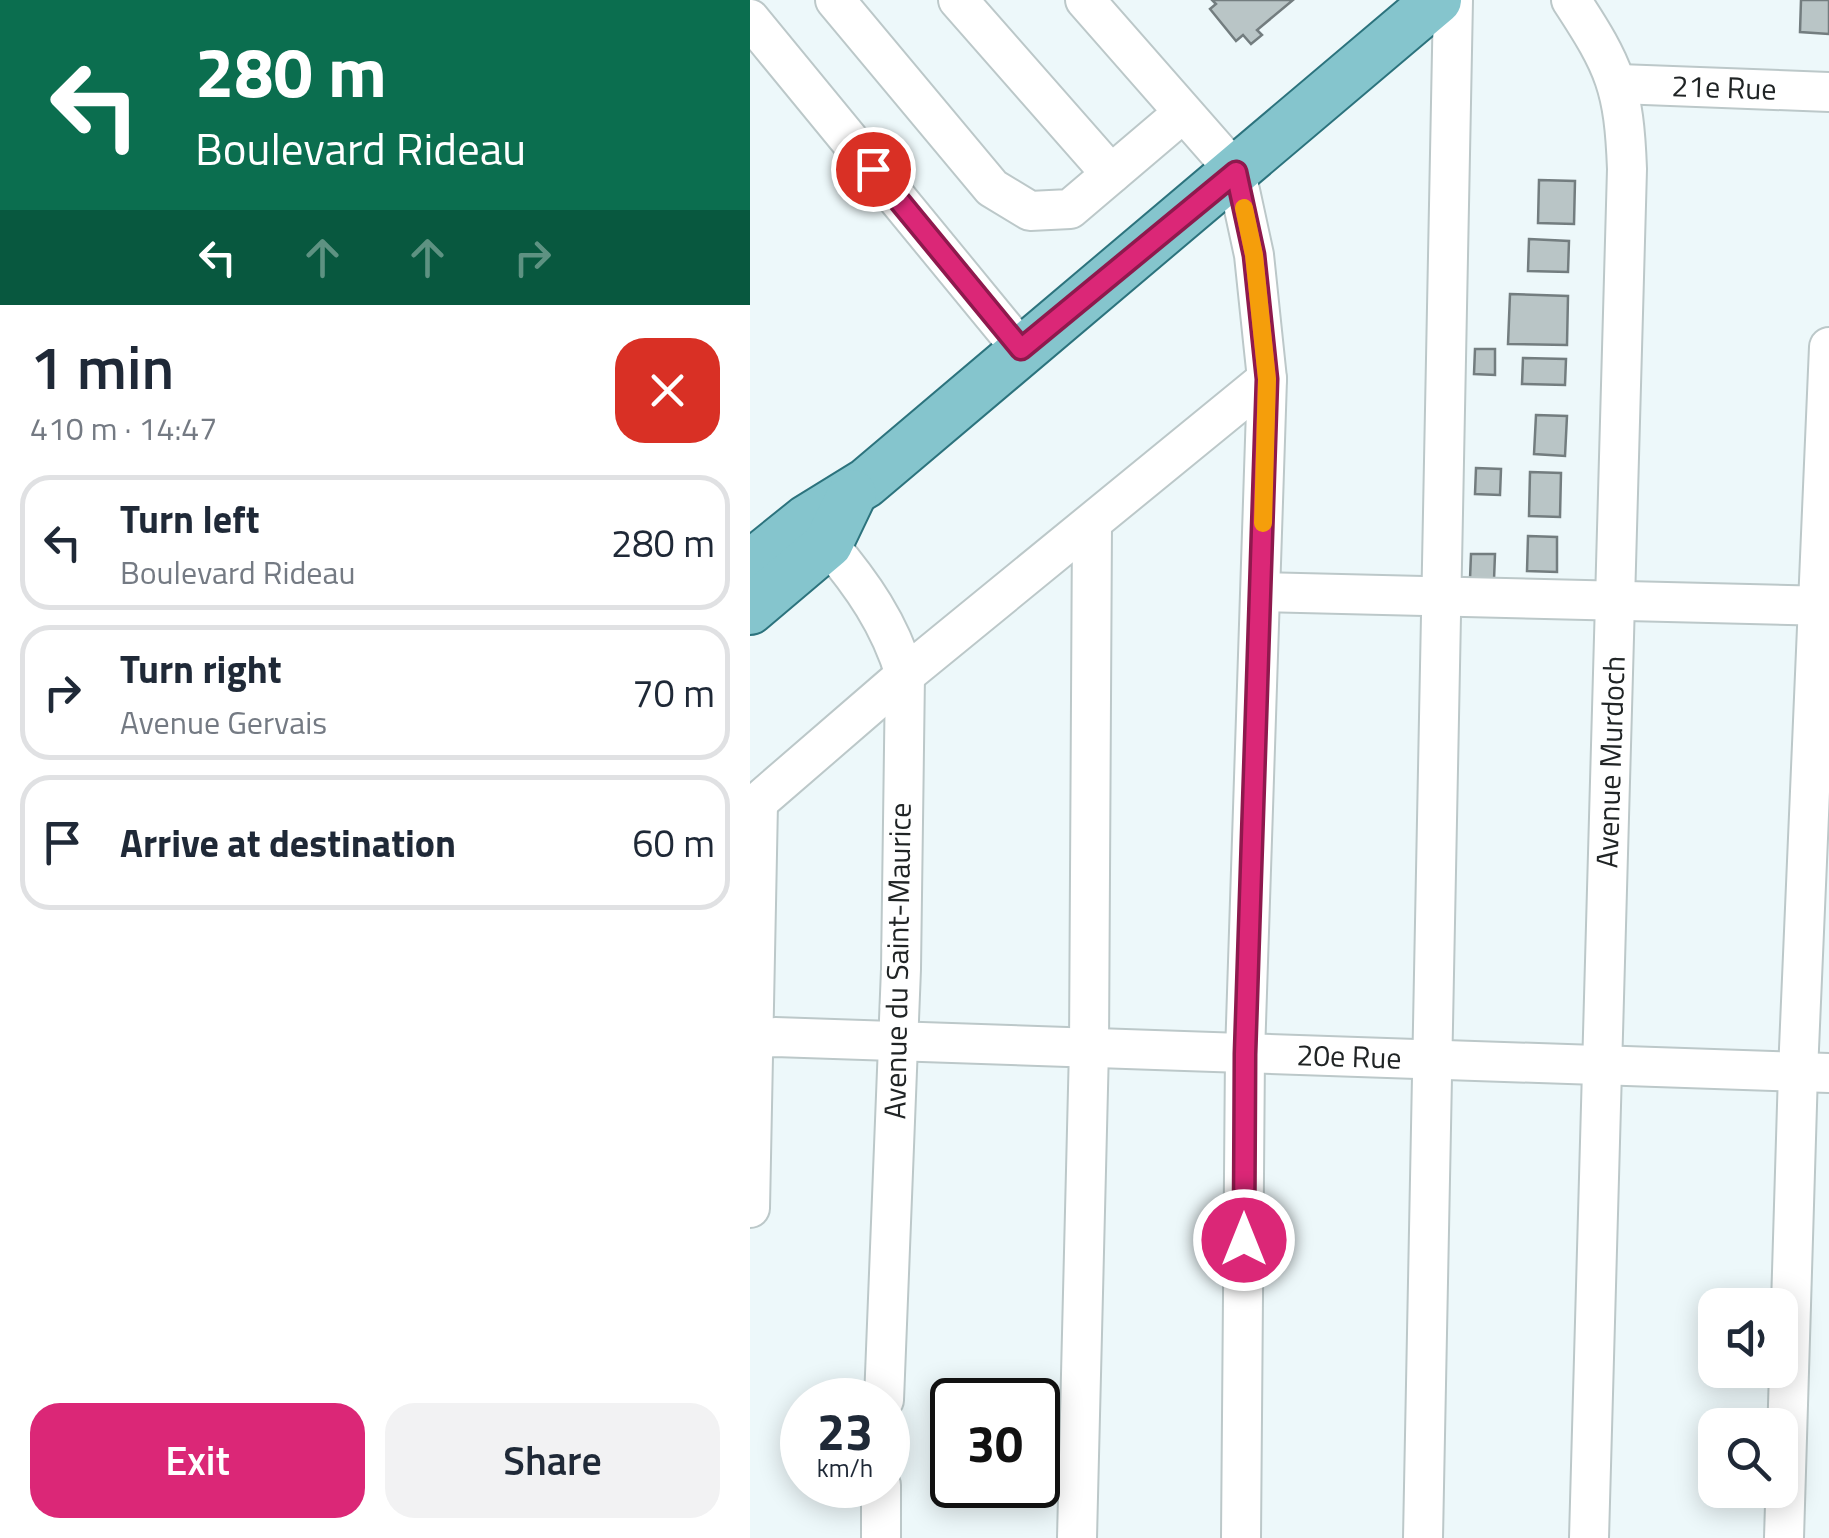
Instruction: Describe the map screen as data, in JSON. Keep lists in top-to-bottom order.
{
  "streets": {
    "street": [
      "21e Rue",
      "Avenue Murdoch",
      "Avenue du Saint-Maurice",
      "20e Rue"
    ]
  },
  "crossings": [
    ["21e Rue", "Avenue Murdoch"],
    ["Avenue Murdoch", "20e Rue"],
    ["Avenue du Saint-Maurice", "20e Rue"]
  ],
  "page": {
    "turn": ["280 m", "Boulevard Rideau"],
    "heading": ["1 min", "410 m · 14:47"],
    "list": [
      {
        "name": "Turn left",
        "note": "Boulevard Rideau",
        "value": "280 m"
      },
      {
        "name": "Turn right",
        "note": "Avenue Gervais",
        "value": "70 m"
      },
      {
        "name": "Arrive at destination",
        "value": "60 m"
      }
    ],
    "speed": "23 km/h",
    "limit": "30",
    "buttons": ["Exit", "Share"]
  }
}
